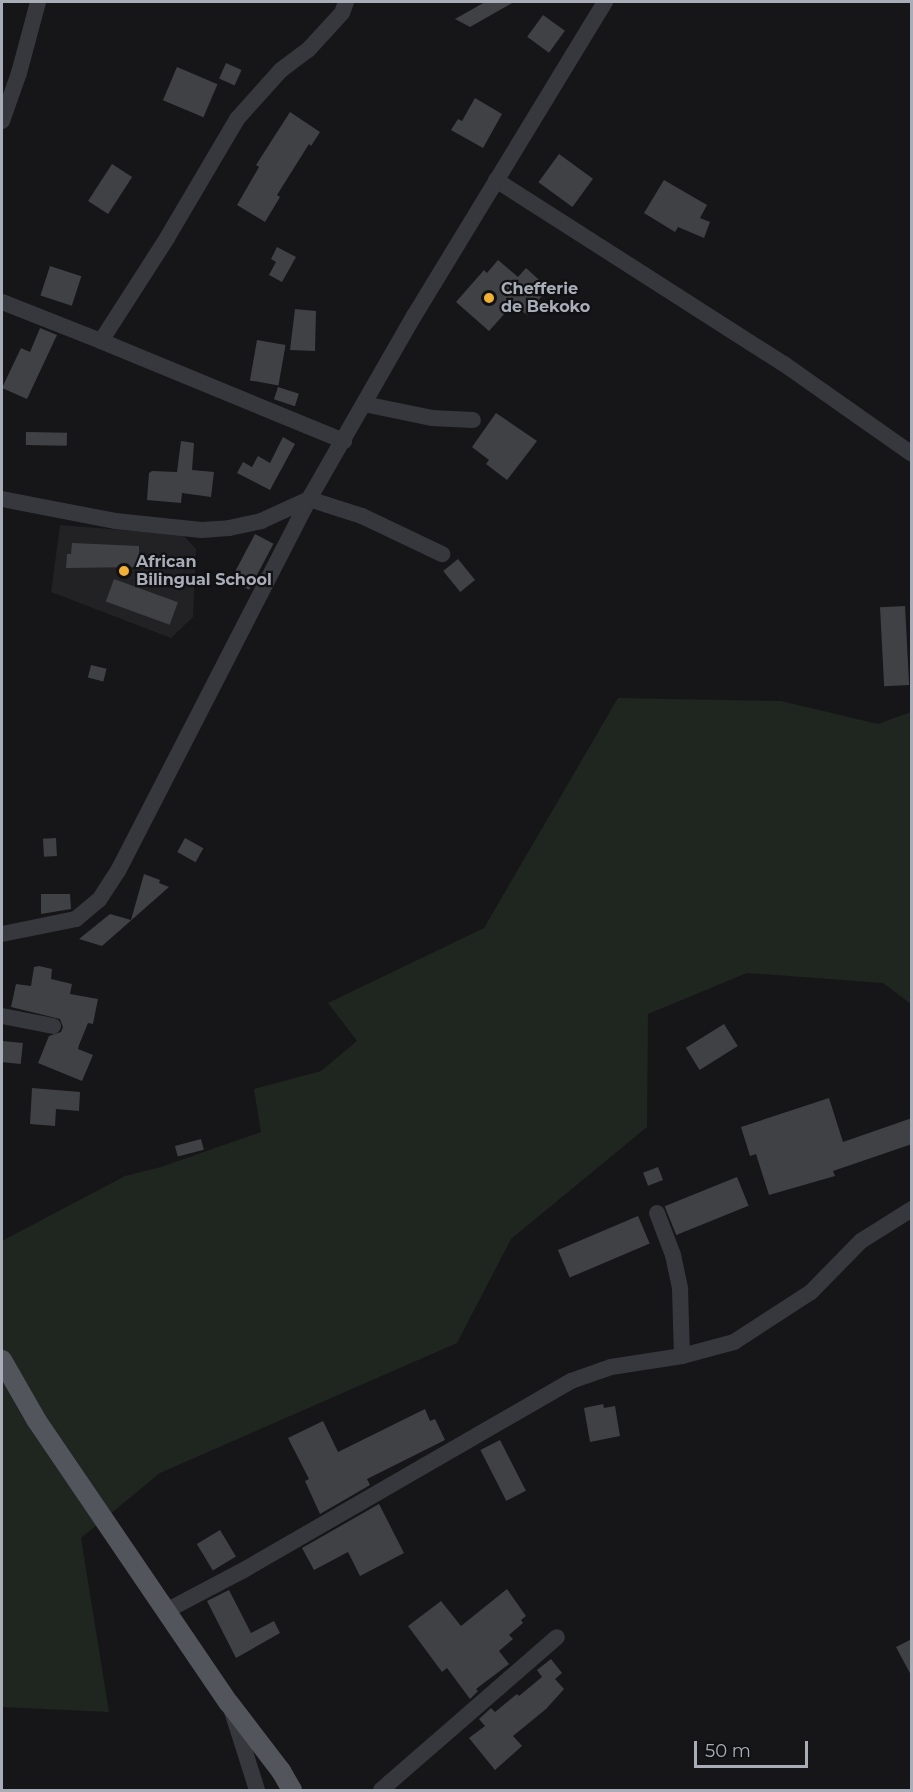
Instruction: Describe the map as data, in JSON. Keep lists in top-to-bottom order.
{
  "places": ["Chefferie de Bekoko", "African Bilingual School"],
  "scale_bar": "50 m"
}
